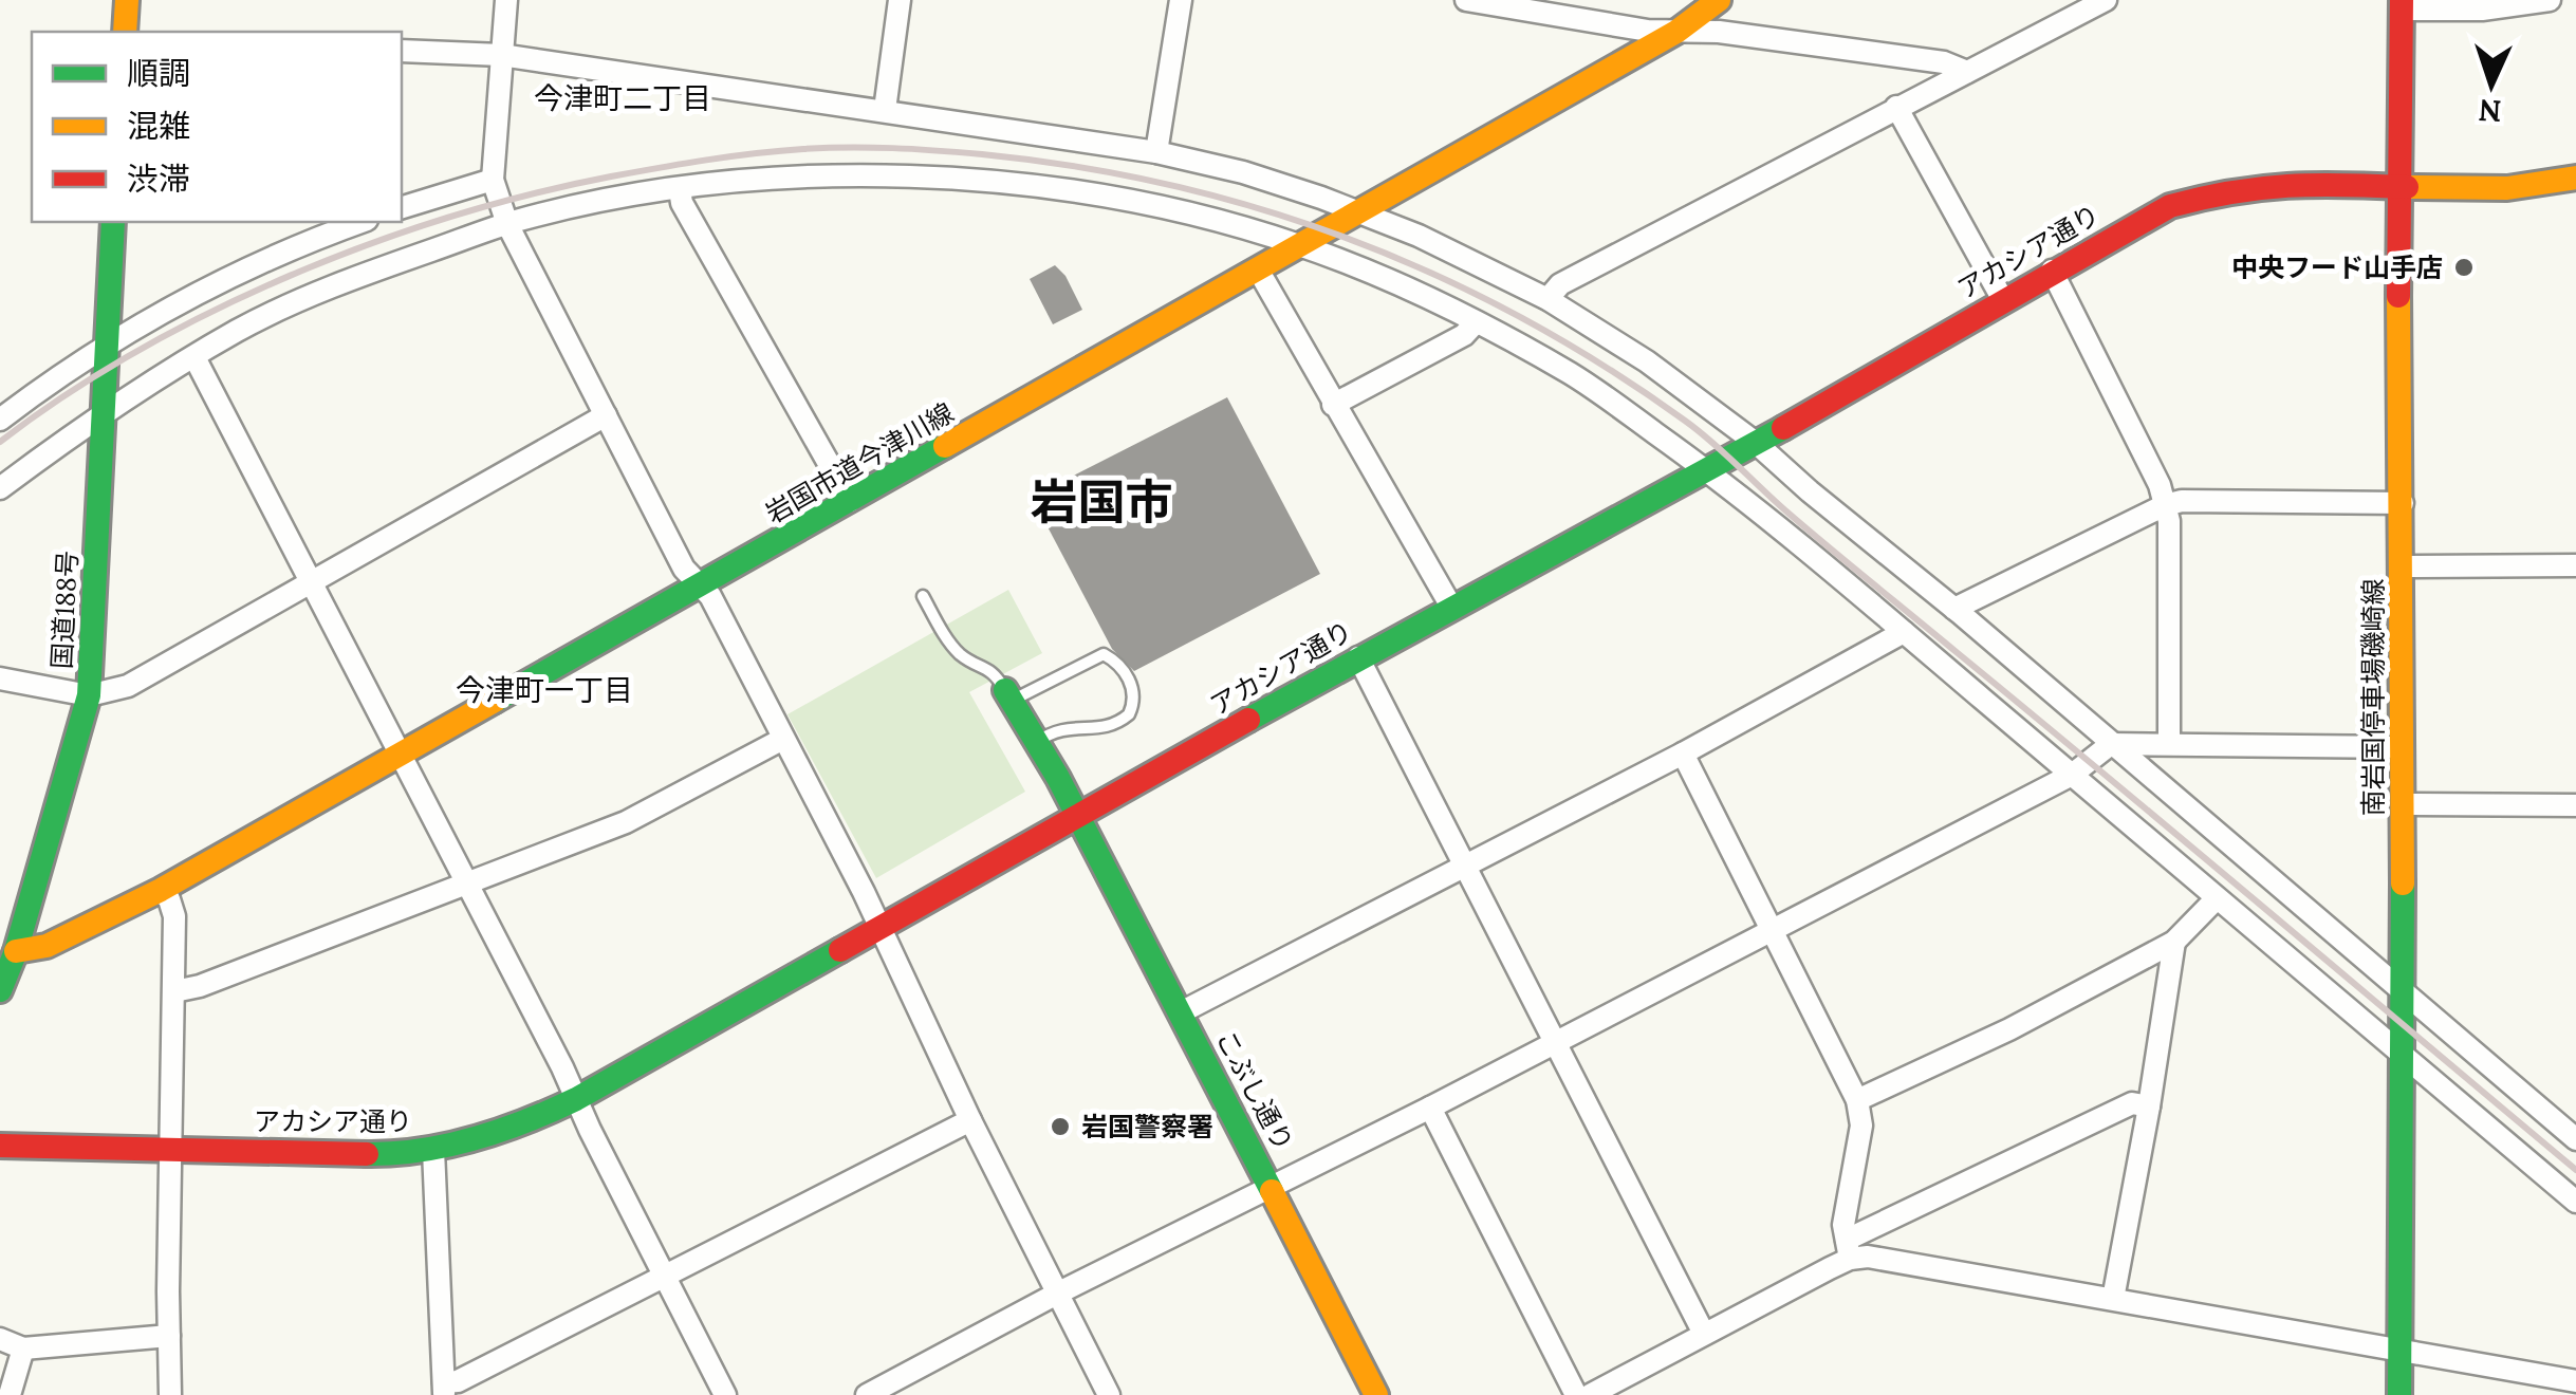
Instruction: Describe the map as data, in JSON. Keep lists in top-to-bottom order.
{
  "streets": {
    "main road": [
      "アカシア通り",
      "岩国市道今津川線",
      "国道188号",
      "南岩国停車場磯崎線",
      "こぶし通り"
    ]
  },
  "crossings": [
    ["アカシア通り", "南岩国停車場磯崎線"],
    ["アカシア通り", "こぶし通り"],
    ["岩国市道今津川線", "国道188号"]
  ],
  "districts": ["今津町二丁目", "岩国市", "今津町一丁目"],
  "places": ["中央フード山手店", "岩国警察署"],
  "legend": ["順調", "混雑", "渋滞"],
  "north": "bottom"
}
